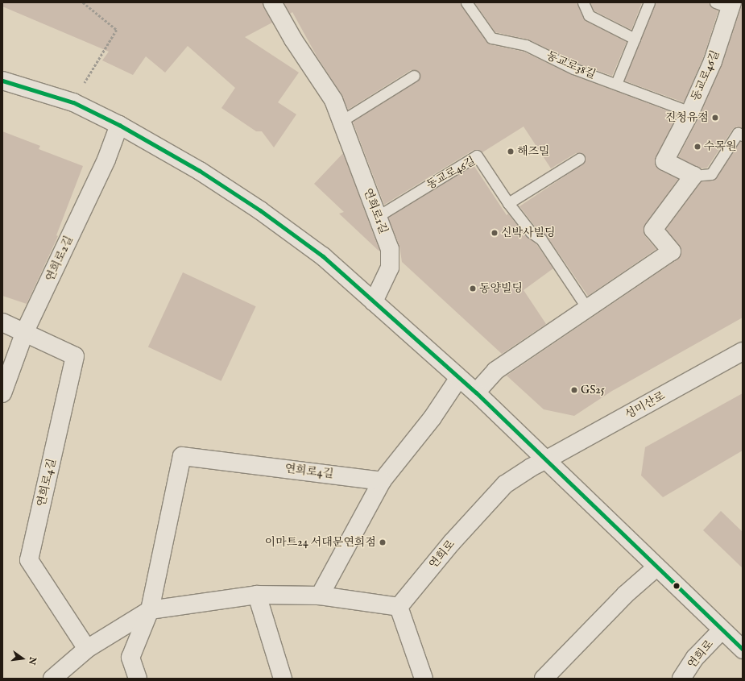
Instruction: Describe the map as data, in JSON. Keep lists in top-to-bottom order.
{
  "streets": {
    "street": [
      "동교로46길",
      "연희로1길",
      "연희로2길",
      "성미산로",
      "연희로4길",
      "연희로"
    ],
    "lane": ["동교로38길"]
  },
  "crossings": [
    ["동교로38길", "동교로46길"],
    ["동교로46길", "연희로1길"],
    ["연희로1길", "연희로"],
    ["연희로2길", "연희로4길"],
    ["연희로2길", "연희로"],
    ["성미산로", "연희로"]
  ],
  "places": [
    "진청유점",
    "수목원",
    "해즈밀",
    "신박사빌딩",
    "동양빌딩",
    "GS25",
    "이마트24 서대문연희점"
  ],
  "north": "right"
}
